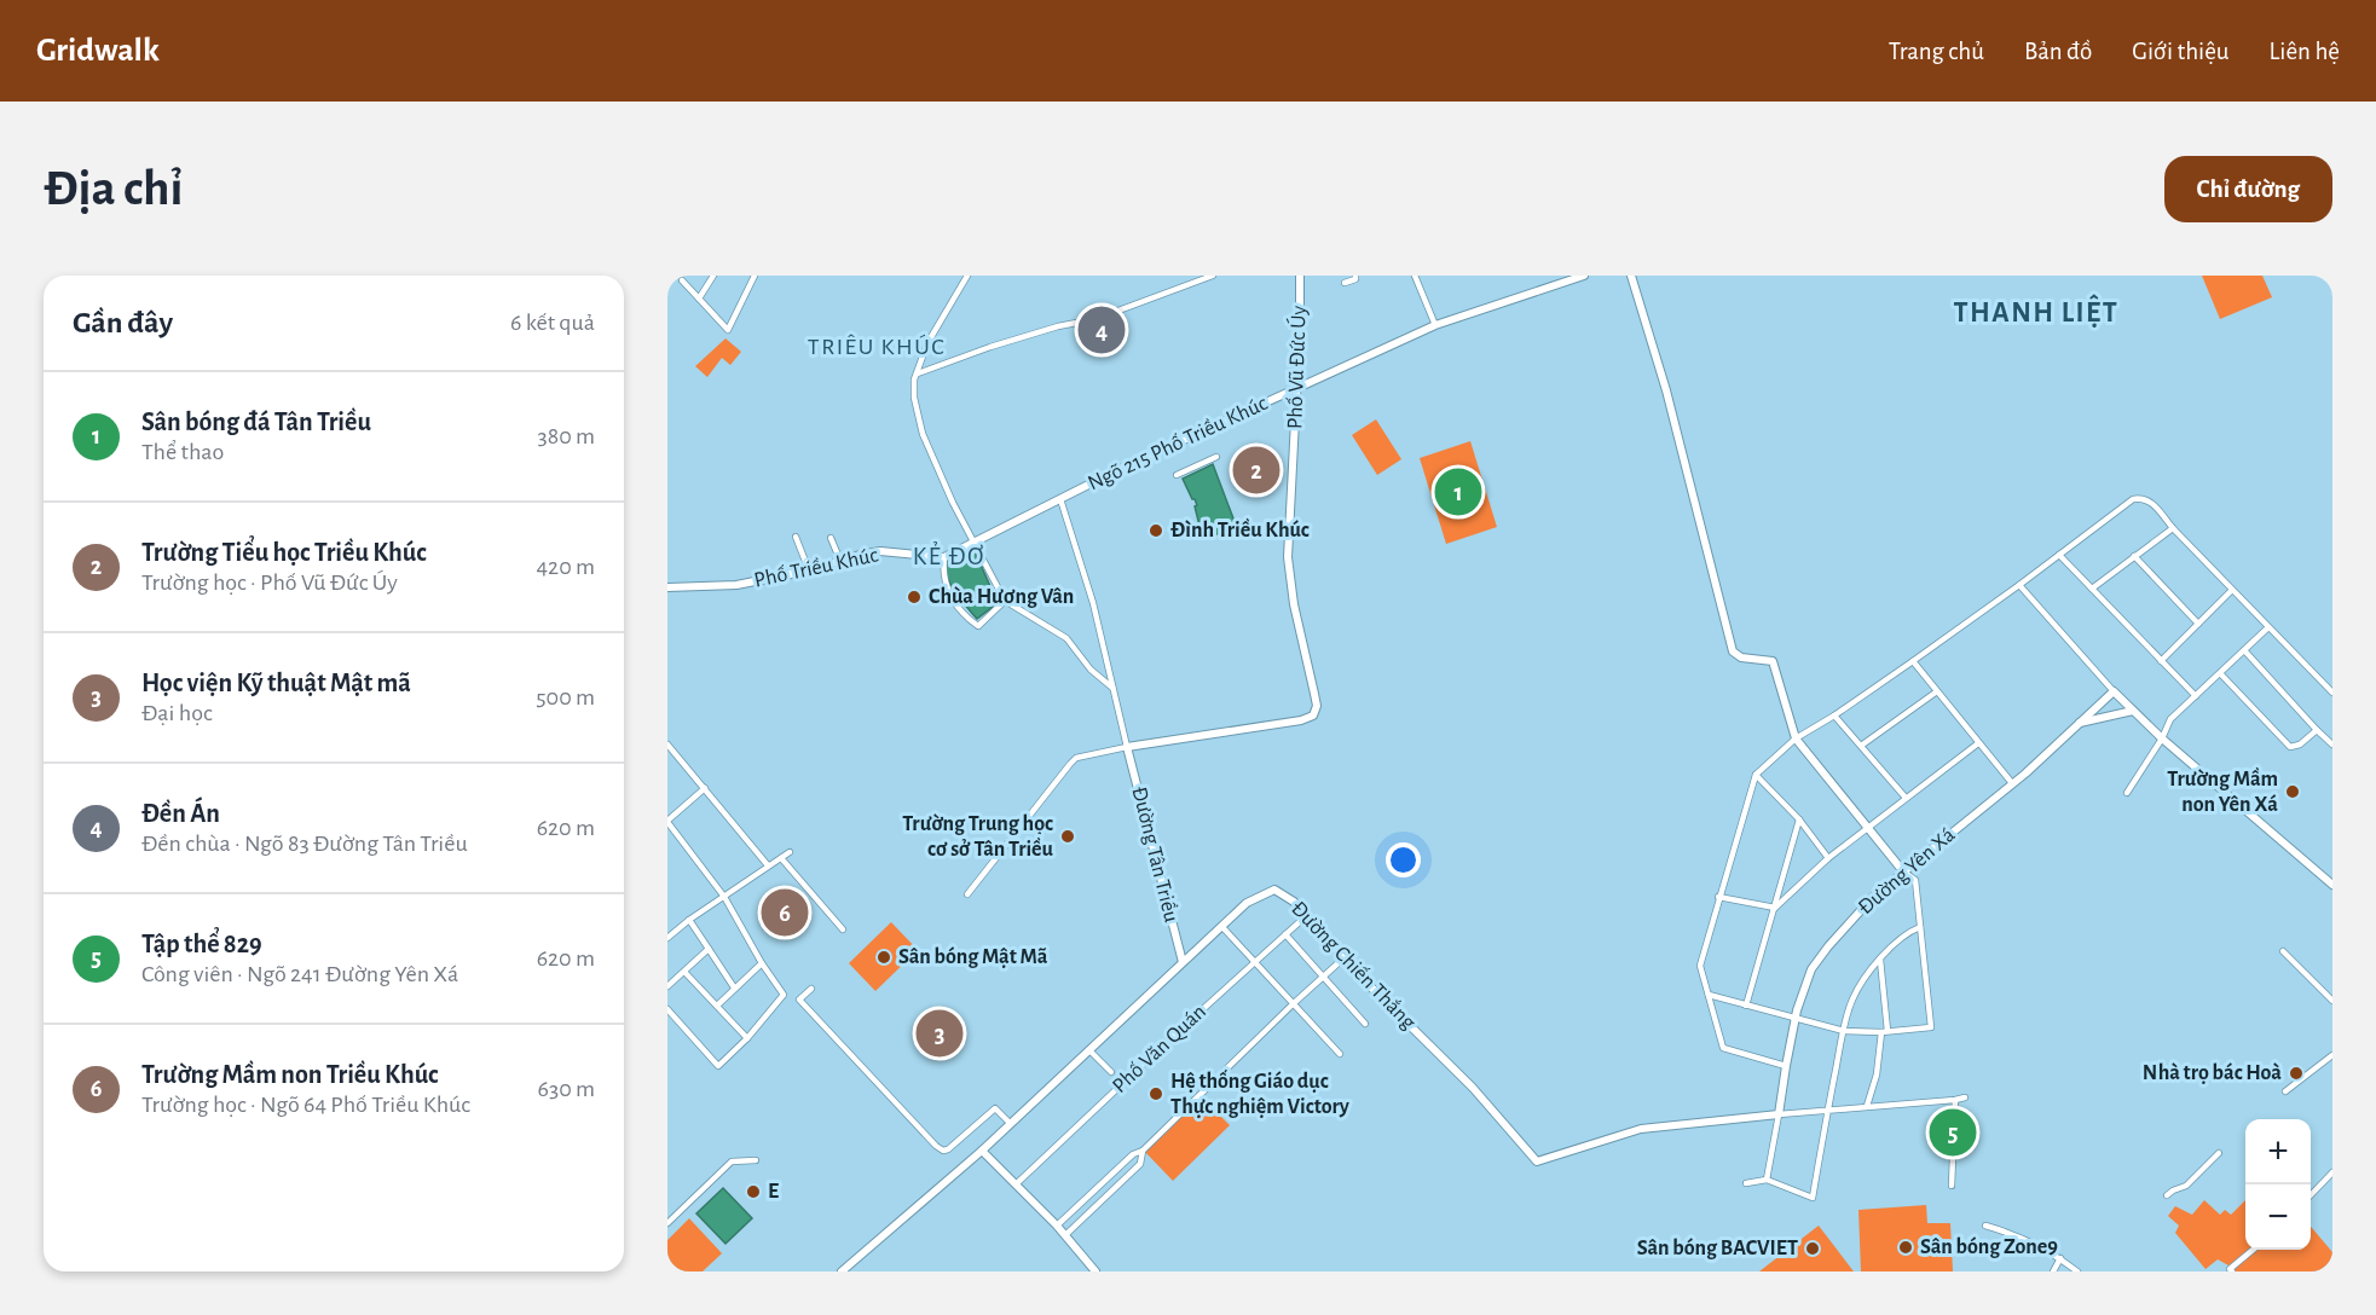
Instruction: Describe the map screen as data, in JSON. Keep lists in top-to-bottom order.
{
  "streets": {
    "street": [
      "Phố Vũ Đức Úy",
      "Ngõ 215 Phố Triều Khúc",
      "Phố Triều Khúc",
      "Đường Tân Triều",
      "Đường Yên Xá",
      "Đường Chiến Thắng",
      "Phố Văn Quán"
    ]
  },
  "crossings": [
    ["Phố Vũ Đức Úy", "Ngõ 215 Phố Triều Khúc"],
    ["Phố Vũ Đức Úy", "Đường Tân Triều"],
    ["Đường Tân Triều", "Đường Chiến Thắng"],
    ["Đường Yên Xá", "Đường Chiến Thắng"],
    ["Đường Chiến Thắng", "Phố Văn Quán"]
  ],
  "districts": ["THANH LIỆT", "TRIÊU KHÚC", "KẺ ĐƠ"],
  "places": [
    "Đình Triều Khúc",
    "Chùa Hương Vân",
    "Trường Mầm non Yên Xá",
    "Trường Trung học cơ sở Tân Triều",
    "Sân bóng Mật Mã",
    "Nhà trọ bác Hoà",
    "Hệ thống Giáo dục Thực nghiệm Victory",
    "E",
    "Sân bóng Zone9",
    "Sân bóng BACVIET"
  ],
  "page": {
    "header": "Gridwalk",
    "nav": [
      "Trang chủ",
      "Bản đồ",
      "Giới thiệu",
      "Liên hệ"
    ],
    "buttons": "Chỉ đường",
    "title": "Địa chỉ",
    "heading": ["Gần đây", "6 kết quả"],
    "pins": [
      "4",
      "2",
      "1",
      "6",
      "3",
      "5"
    ],
    "list": [
      {
        "mark": "1",
        "name": "Sân bóng đá Tân Triều",
        "note": "Thể thao",
        "value": "380 m"
      },
      {
        "mark": "2",
        "name": "Trường Tiểu học Triều Khúc",
        "note": "Trường học · Phố Vũ Đức Úy",
        "value": "420 m"
      },
      {
        "mark": "3",
        "name": "Học viện Kỹ thuật Mật mã",
        "note": "Đại học",
        "value": "500 m"
      },
      {
        "mark": "4",
        "name": "Đền Án",
        "note": "Đền chùa · Ngõ 83 Đường Tân Triều",
        "value": "620 m"
      },
      {
        "mark": "5",
        "name": "Tập thể 829",
        "note": "Công viên · Ngõ 241 Đường Yên Xá",
        "value": "620 m"
      },
      {
        "mark": "6",
        "name": "Trường Mầm non Triều Khúc",
        "note": "Trường học · Ngõ 64 Phố Triều Khúc",
        "value": "630 m"
      }
    ],
    "map_buttons": ["+", "−"]
  }
}
